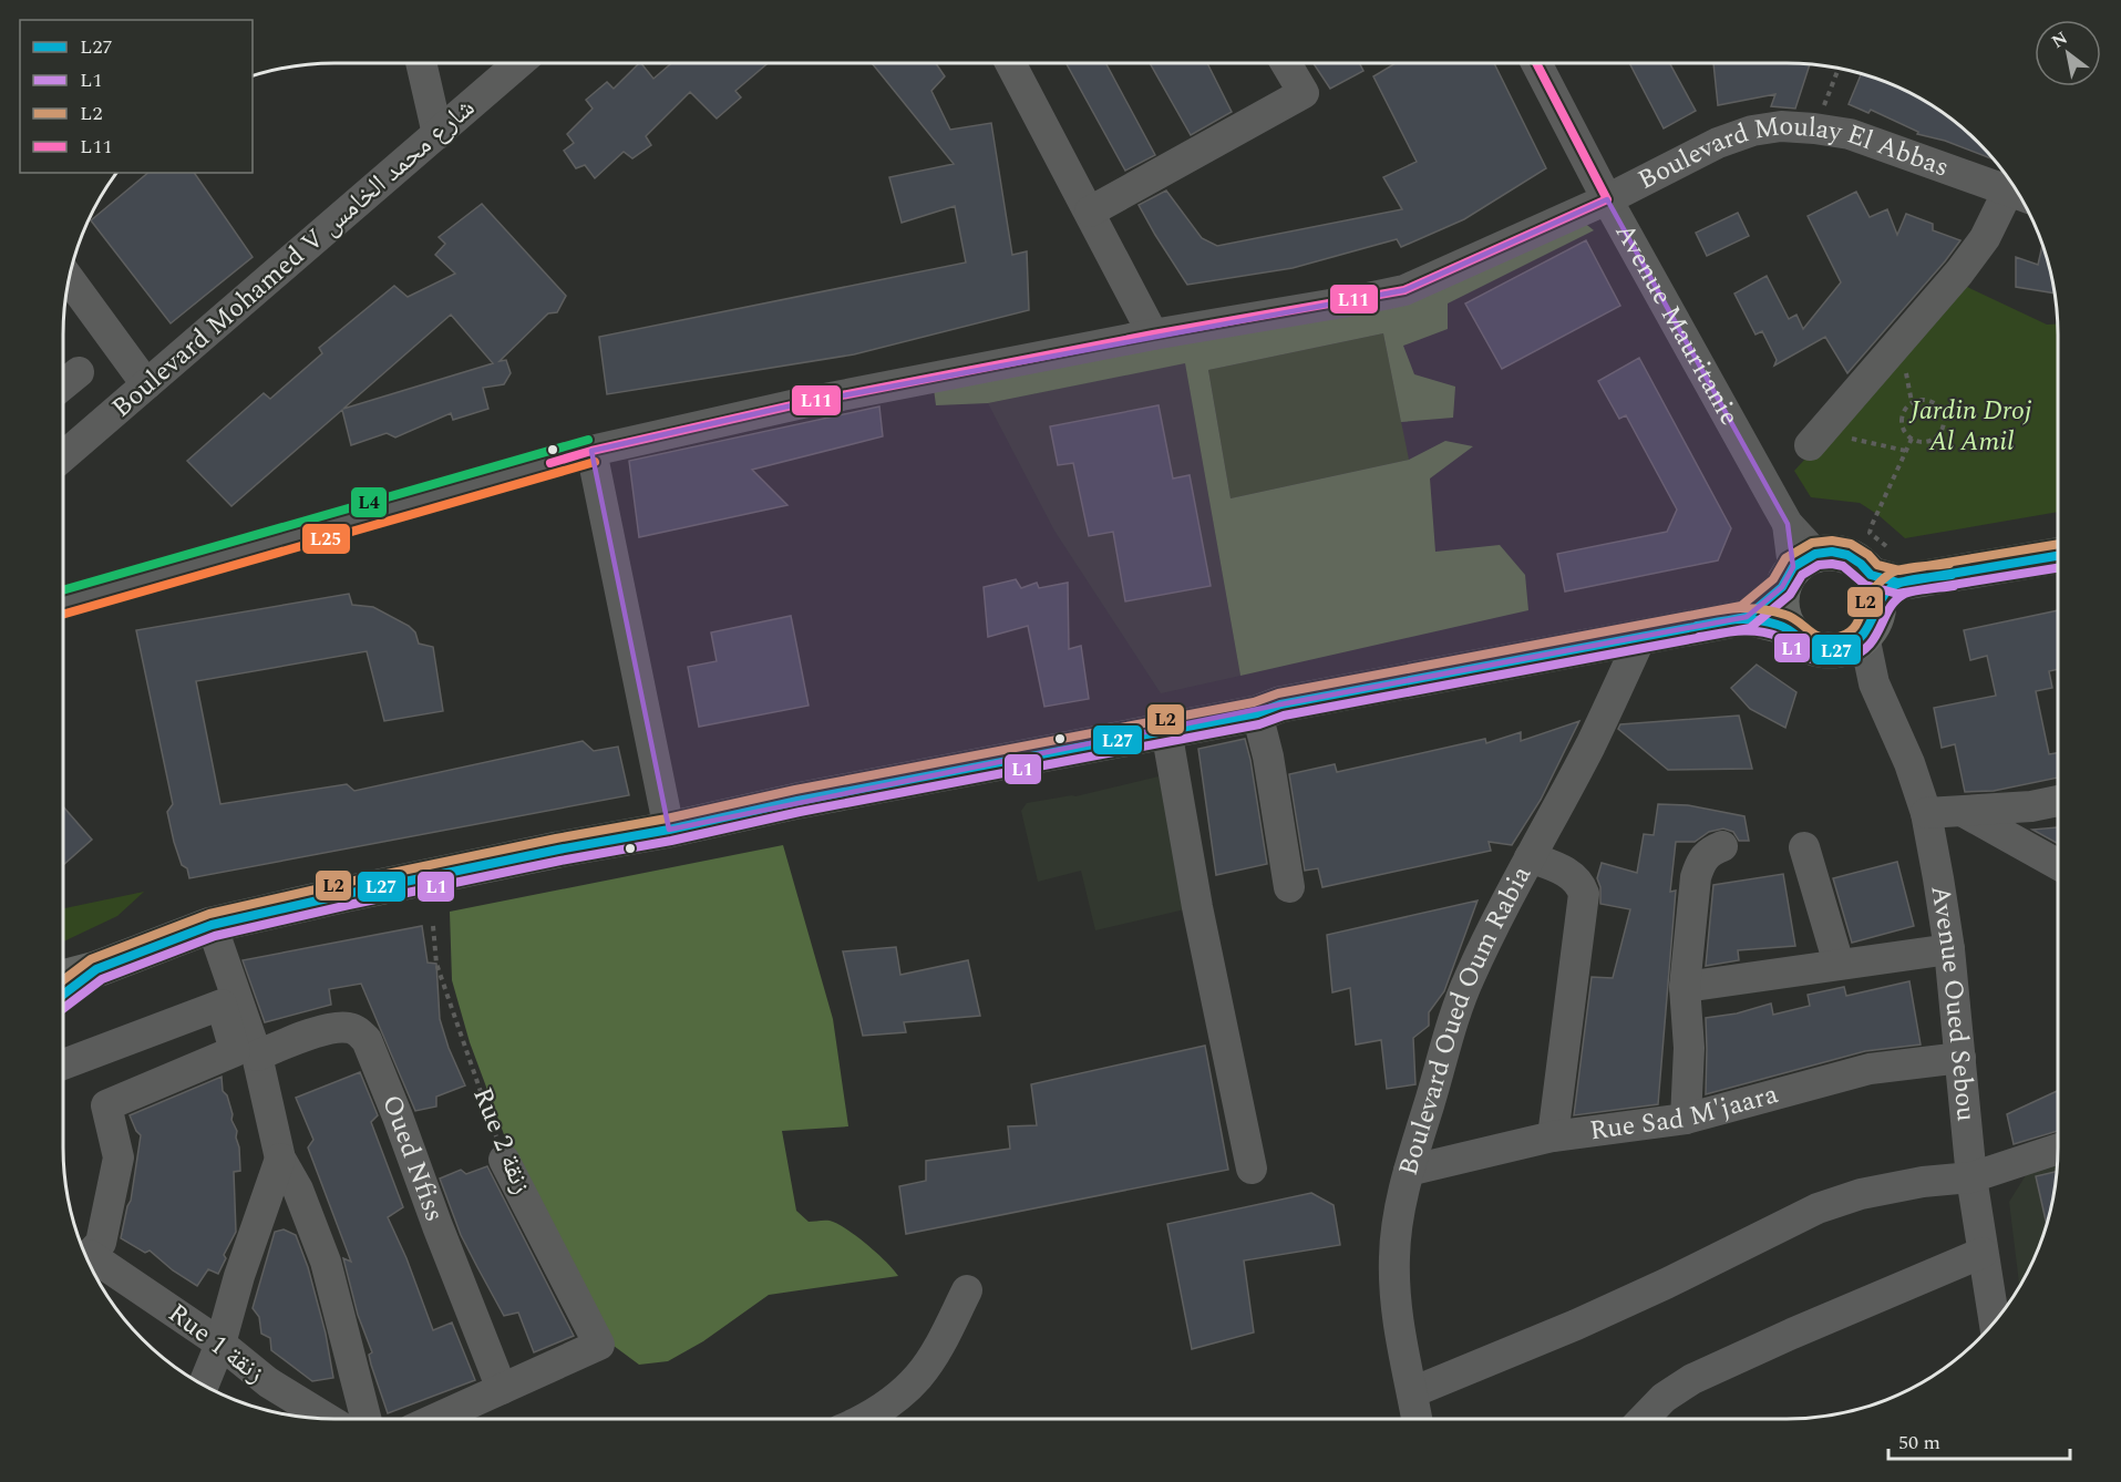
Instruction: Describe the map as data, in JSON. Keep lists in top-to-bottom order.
{
  "streets": {
    "street": [
      "Boulevard Moulay El Abbas",
      "Boulevard Mohamed V شارع محمد الخامس",
      "Avenue Mauritanie",
      "Avenue Oued Sebou",
      "Boulevard Oued Oum Rabia",
      "Rue Sad M'jaara",
      "Rue 2 زنقة",
      "Oued Nfiss",
      "Rue 1 زنقة"
    ]
  },
  "crossings": [
    ["Boulevard Moulay El Abbas", "Avenue Mauritanie"],
    ["Avenue Mauritanie", "Avenue Oued Sebou"],
    ["Avenue Oued Sebou", "Rue Sad M'jaara"],
    ["Boulevard Oued Oum Rabia", "Rue Sad M'jaara"],
    ["Rue 2 زنقة", "Oued Nfiss"]
  ],
  "parks": ["Jardin Droj Al Amil"],
  "lines": [
    "transit line L11",
    "transit line L4",
    "transit line L25",
    "transit line L2",
    "transit line L27",
    "transit line L1"
  ],
  "legend": [
    "L27",
    "L1",
    "L2",
    "L11"
  ],
  "scale_bar": "50 m",
  "north": "top left"
}
